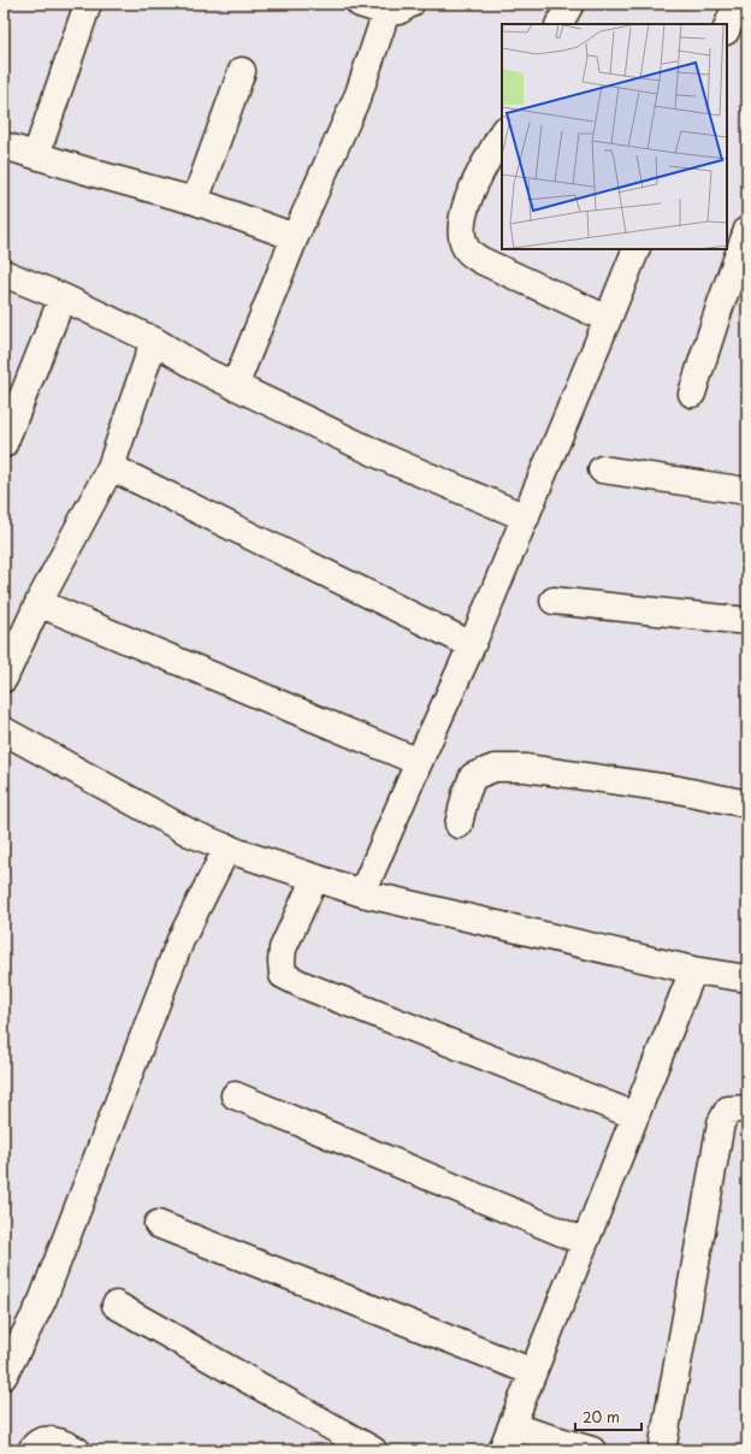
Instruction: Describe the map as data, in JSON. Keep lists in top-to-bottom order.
{
  "scale_bar": "20 m"
}
